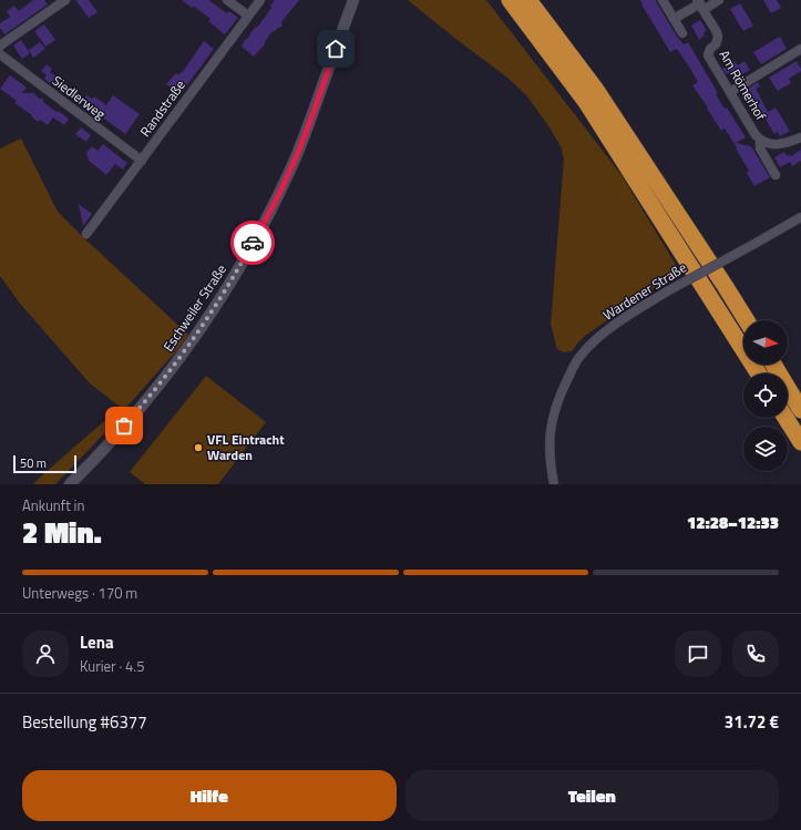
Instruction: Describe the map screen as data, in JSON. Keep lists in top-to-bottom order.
{
  "streets": {
    "street": [
      "Am Römerhof",
      "Siedlerweg",
      "Randstraße",
      "Wardener Straße",
      "Eschweiler Straße"
    ]
  },
  "crossings": [
    ["Siedlerweg", "Randstraße"]
  ],
  "places": ["VFL Eintracht Warden"],
  "scale_bar": "50 m",
  "north": "right",
  "page": {
    "scale": "50 m",
    "heading": ["2 Min.", "Ankunft in", "12:28–12:33"],
    "panel": [
      "Lena",
      "Kurier · 4.5",
      "Bestellung #6377",
      "31.72 €"
    ],
    "bar": "Unterwegs · 170 m",
    "buttons": ["Hilfe", "Teilen"]
  }
}
